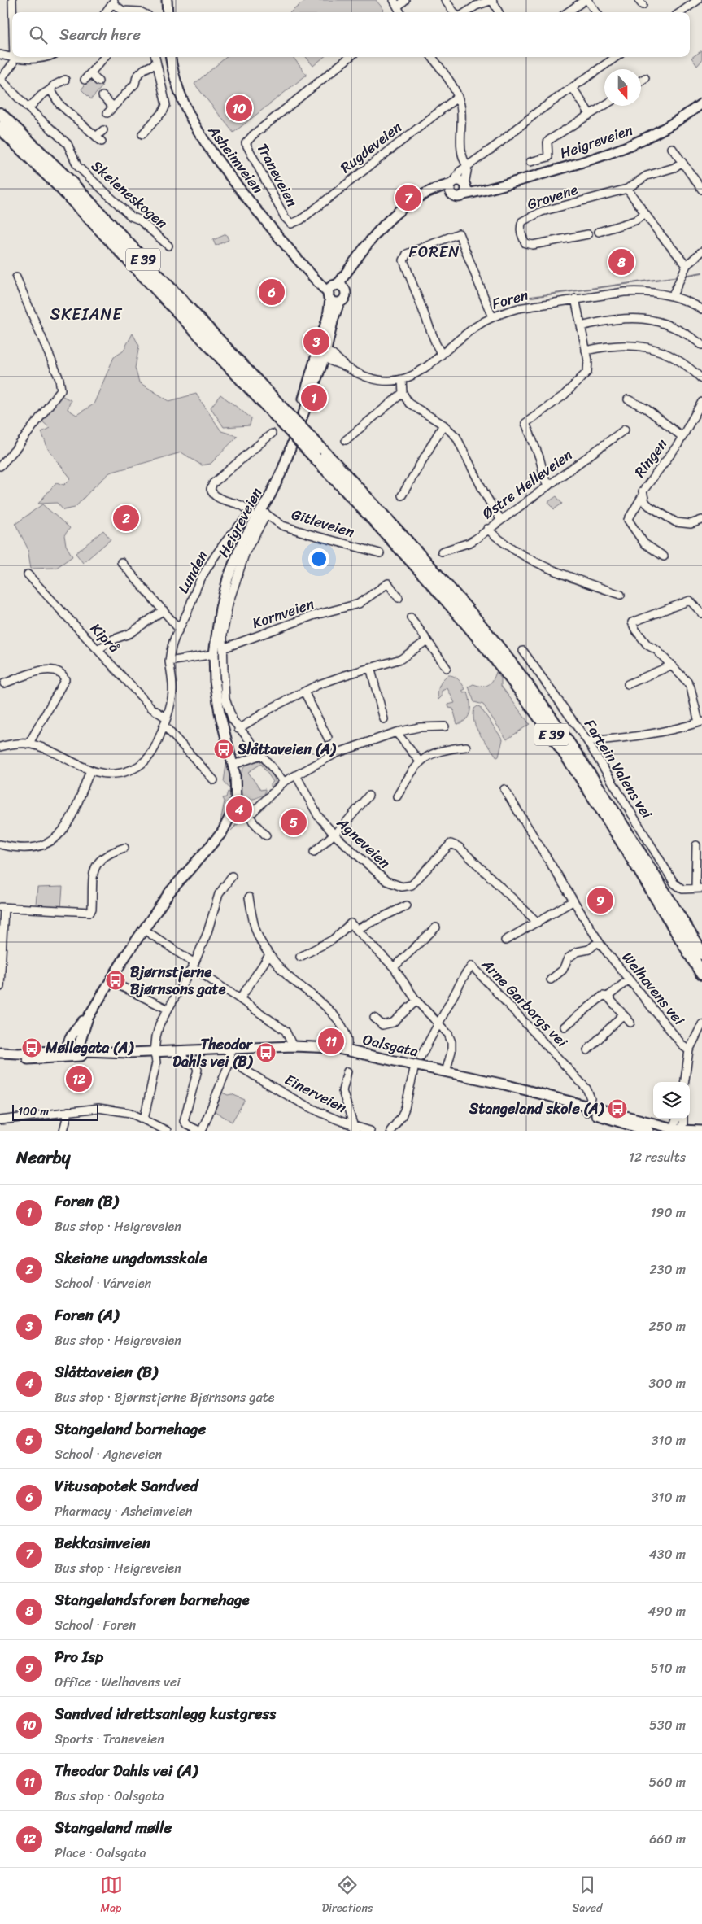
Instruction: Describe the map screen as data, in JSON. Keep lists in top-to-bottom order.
{
  "streets": {
    "highway": ["E 39"],
    "main road": ["Heigreveien", "Asheimveien", "Oalsgata"],
    "street": [
      "Rugdeveien",
      "Traneveien",
      "Skeieneskogen",
      "Grovene",
      "Foren",
      "Ringen",
      "Østre Helleveien",
      "Gitleveien",
      "Lunden",
      "Kornveien",
      "Kiprå",
      "Fartein Valens vei",
      "Agneveien",
      "Welhavens vei",
      "Arne Garborgs vei",
      "Einerveien"
    ]
  },
  "crossings": [
    ["Heigreveien", "Asheimveien"],
    ["Heigreveien", "Foren"],
    ["Heigreveien", "Gitleveien"],
    ["Rugdeveien", "Traneveien"],
    ["Lunden", "Kiprå"],
    ["Arne Garborgs vei", "Oalsgata"]
  ],
  "districts": ["FOREN", "SKEIANE"],
  "places": {
    "bus stop": [
      "Slåttaveien (A)",
      "Bjørnstjerne Bjørnsons gate",
      "Møllegata (A)",
      "Theodor Dahls vei (B)",
      "Stangeland skole (A)"
    ]
  },
  "scale_bar": "100 m",
  "north": "bottom",
  "page": {
    "search": "Search here",
    "pins": [
      "10",
      "7",
      "8",
      "6",
      "3",
      "1",
      "2",
      "4",
      "5",
      "9",
      "11",
      "12"
    ],
    "scale": "100 m",
    "heading": ["Nearby", "12 results"],
    "list": [
      {
        "mark": "1",
        "name": "Foren (B)",
        "note": "Bus stop · Heigreveien",
        "value": "190 m"
      },
      {
        "mark": "2",
        "name": "Skeiane ungdomsskole",
        "note": "School · Vårveien",
        "value": "230 m"
      },
      {
        "mark": "3",
        "name": "Foren (A)",
        "note": "Bus stop · Heigreveien",
        "value": "250 m"
      },
      {
        "mark": "4",
        "name": "Slåttaveien (B)",
        "note": "Bus stop · Bjørnstjerne Bjørnsons gate",
        "value": "300 m"
      },
      {
        "mark": "5",
        "name": "Stangeland barnehage",
        "note": "School · Agneveien",
        "value": "310 m"
      },
      {
        "mark": "6",
        "name": "Vitusapotek Sandved",
        "note": "Pharmacy · Asheimveien",
        "value": "310 m"
      },
      {
        "mark": "7",
        "name": "Bekkasinveien",
        "note": "Bus stop · Heigreveien",
        "value": "430 m"
      },
      {
        "mark": "8",
        "name": "Stangelandsforen barnehage",
        "note": "School · Foren",
        "value": "490 m"
      },
      {
        "mark": "9",
        "name": "Pro Isp",
        "note": "Office · Welhavens vei",
        "value": "510 m"
      },
      {
        "mark": "10",
        "name": "Sandved idrettsanlegg kustgress",
        "note": "Sports · Traneveien",
        "value": "530 m"
      },
      {
        "mark": "11",
        "name": "Theodor Dahls vei (A)",
        "note": "Bus stop · Oalsgata",
        "value": "560 m"
      },
      {
        "mark": "12",
        "name": "Stangeland mølle",
        "note": "Place · Oalsgata",
        "value": "660 m"
      }
    ],
    "nav": ["Map", "Directions", "Saved"]
  }
}
